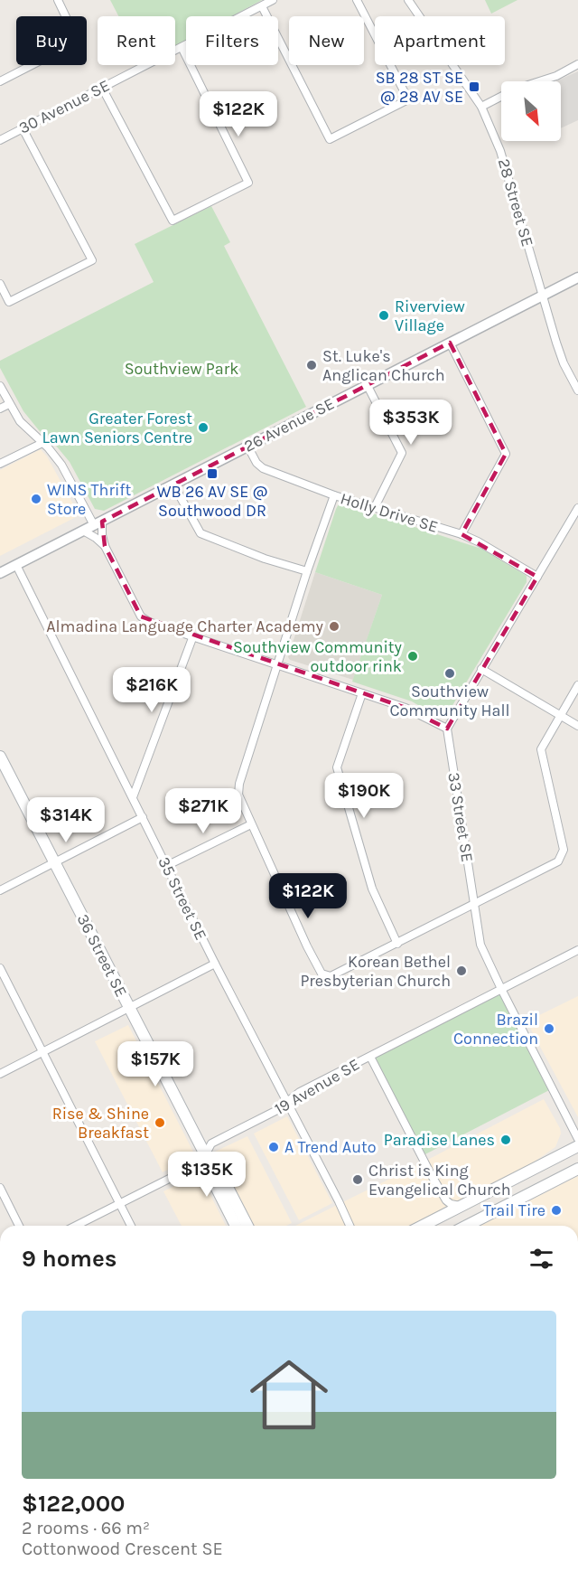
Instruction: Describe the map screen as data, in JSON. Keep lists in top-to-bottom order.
{
  "streets": {
    "main road": ["36 Street SE"],
    "street": [
      "30 Avenue SE",
      "28 Street SE",
      "26 Avenue SE",
      "Holly Drive SE",
      "33 Street SE",
      "35 Street SE",
      "19 Avenue SE"
    ]
  },
  "crossings": [
    ["28 Street SE", "26 Avenue SE"],
    ["26 Avenue SE", "Holly Drive SE"],
    ["26 Avenue SE", "35 Street SE"],
    ["33 Street SE", "19 Avenue SE"],
    ["35 Street SE", "19 Avenue SE"],
    ["36 Street SE", "19 Avenue SE"]
  ],
  "parks": ["Southview Park"],
  "places": {
    "transit": ["SB 28 ST SE @ 28 AV SE", "WB 26 AV SE @ Southwood DR"],
    "other": [
      "Riverview Village",
      "St. Luke's Anglican Church",
      "Greater Forest Lawn Seniors Centre",
      "WINS Thrift Store",
      "Almadina Language Charter Academy",
      "Southview Community outdoor rink",
      "Southview Community Hall",
      "Korean Bethel Presbyterian Church",
      "Brazil Connection",
      "Rise & Shine Breakfast",
      "Paradise Lanes",
      "A Trend Auto",
      "Christ is King Evangelical Church",
      "Trail Tire"
    ]
  },
  "north": "bottom right",
  "page": {
    "chip": [
      "Buy",
      "Rent",
      "Filters",
      "New",
      "Apartment"
    ],
    "price": [
      "$122K",
      "$353K",
      "$216K",
      "$190K",
      "$271K",
      "$314K",
      "$122K",
      "$157K",
      "$135K"
    ],
    "heading": "9 homes",
    "list": [
      {
        "name": "$122,000",
        "note": "2 rooms · 66 m² · Cottonwood Crescent SE"
      }
    ]
  }
}
